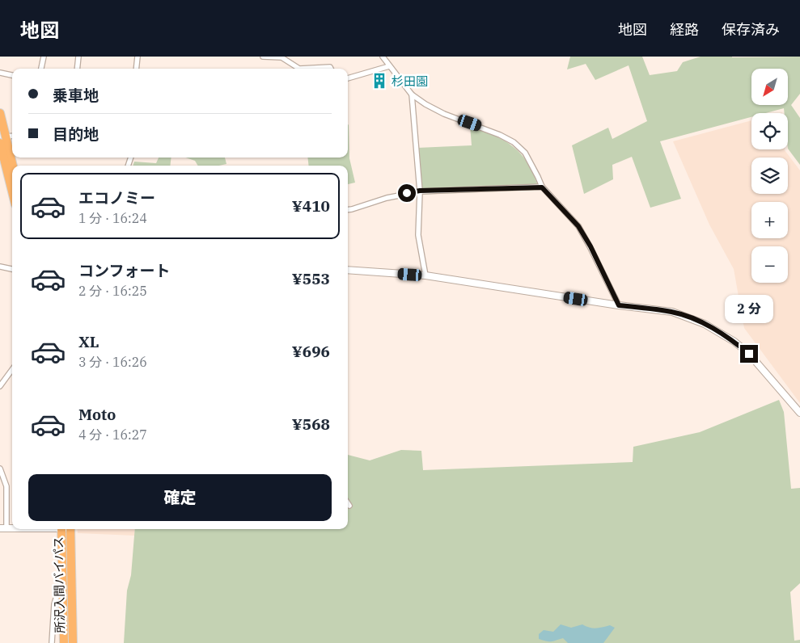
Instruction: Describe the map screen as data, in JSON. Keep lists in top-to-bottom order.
{
  "streets": {
    "highway": ["所沢入間バイパス"]
  },
  "places": {
    "building": ["杉田園"]
  },
  "north": "bottom left",
  "page": {
    "header": "地図",
    "nav": ["地図", "経路", "保存済み"],
    "map_buttons": ["+", "−"],
    "banner": ["乗車地", "目的地"],
    "list": [
      {
        "name": "エコノミー",
        "note": "1 分 · 16:24",
        "value": "¥410"
      },
      {
        "name": "コンフォート",
        "note": "2 分 · 16:25",
        "value": "¥553"
      },
      {
        "name": "XL",
        "note": "3 分 · 16:26",
        "value": "¥696"
      },
      {
        "name": "Moto",
        "note": "4 分 · 16:27",
        "value": "¥568"
      }
    ],
    "bubble": "2 分",
    "buttons": "確定"
  }
}
